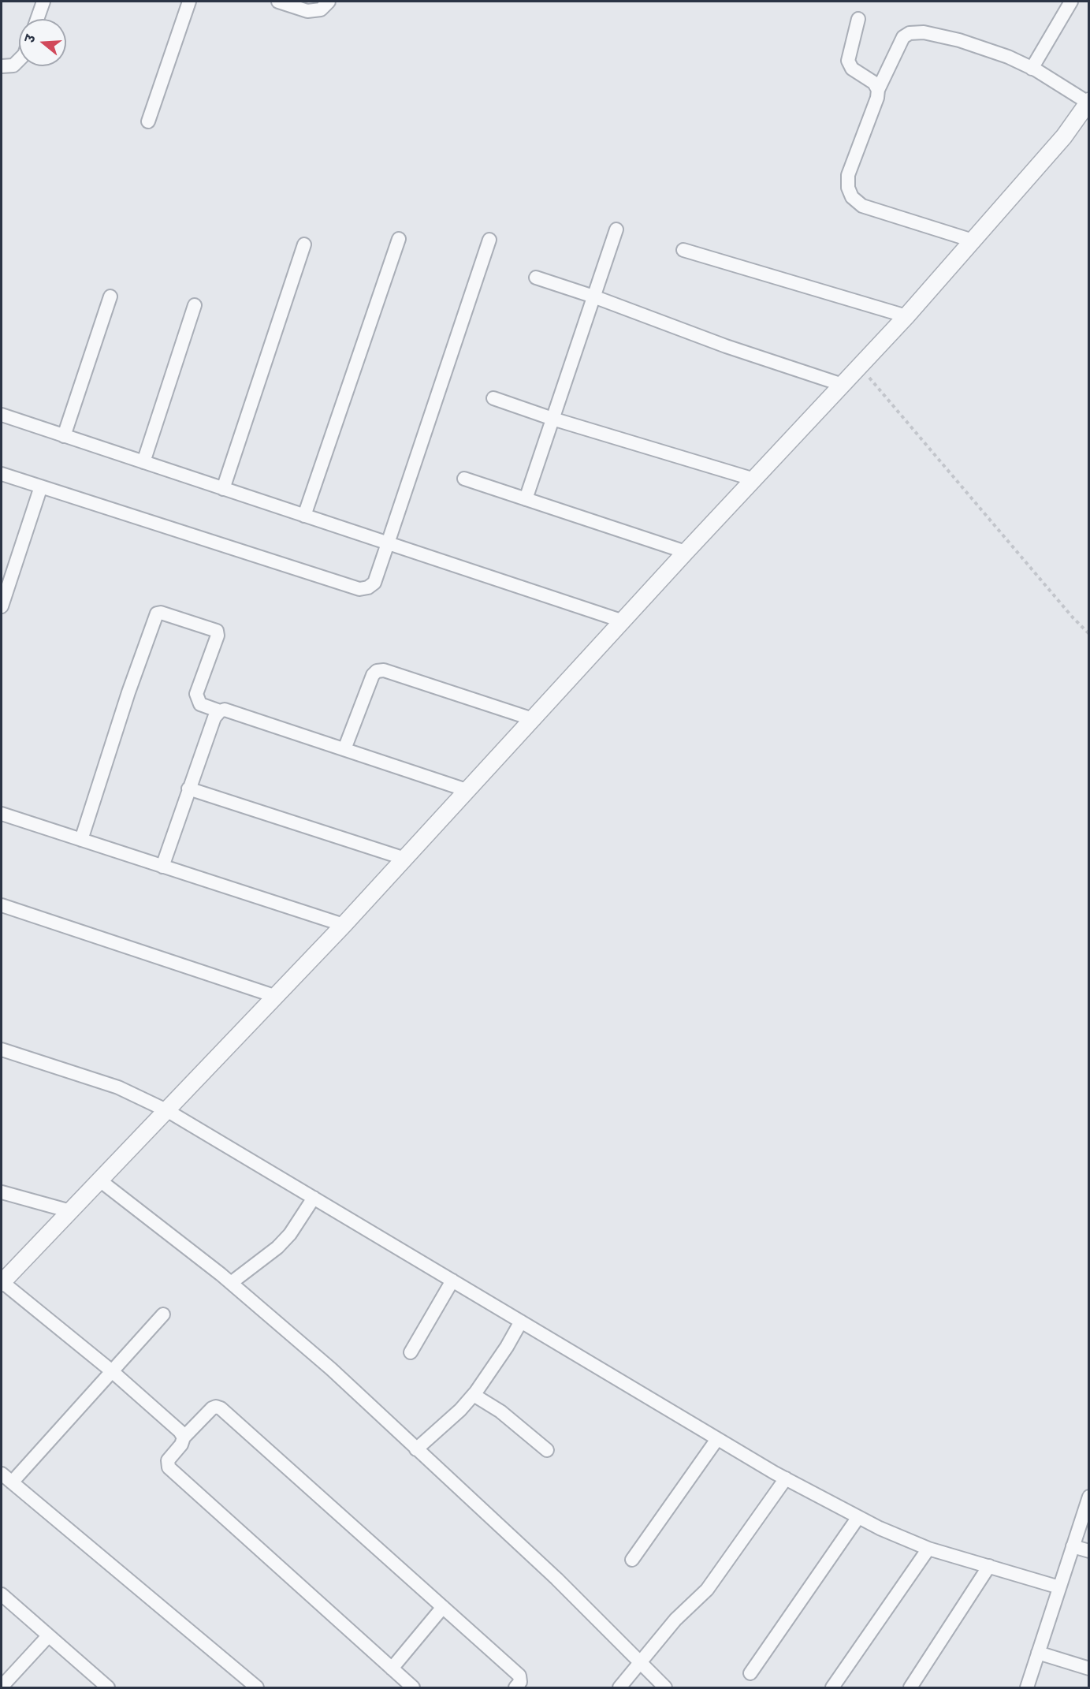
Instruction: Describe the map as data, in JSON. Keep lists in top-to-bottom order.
{
  "north": "left"
}
